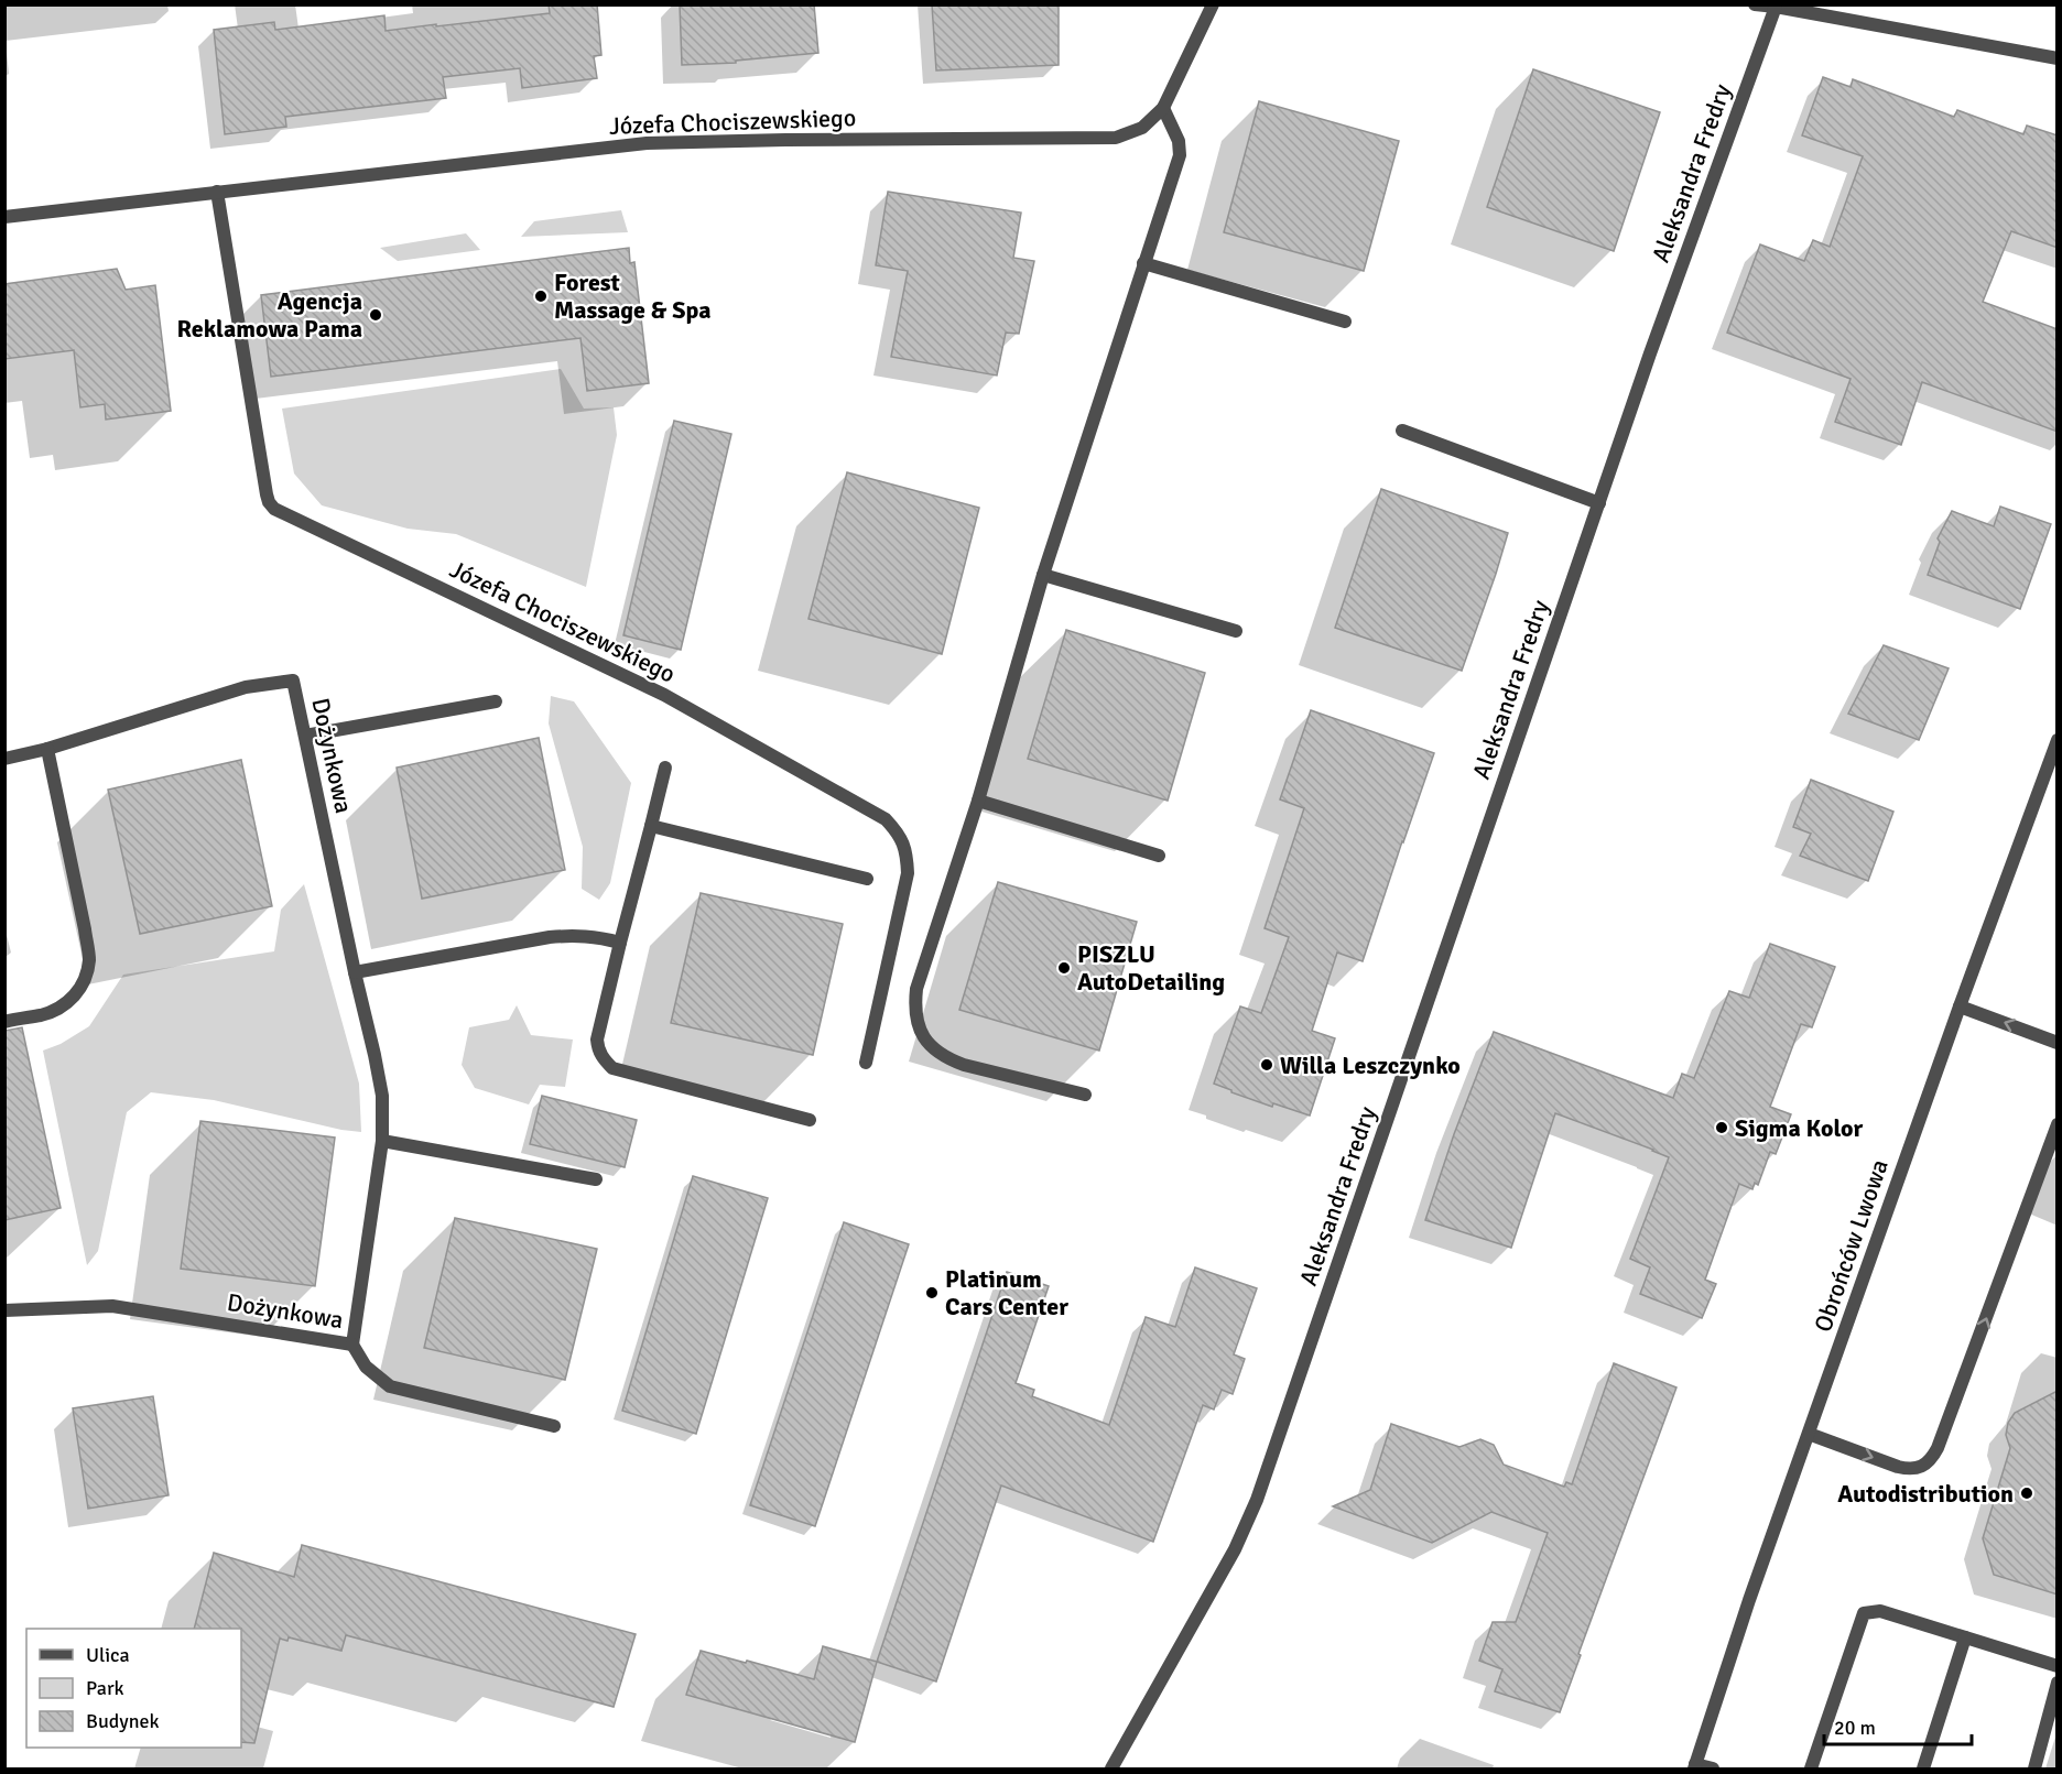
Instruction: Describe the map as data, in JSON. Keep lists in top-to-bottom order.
{
  "streets": {
    "street": [
      "Józefa Chociszewskiego",
      "Aleksandra Fredry",
      "Dożynkowa",
      "Obrońców Lwowa"
    ]
  },
  "places": [
    "Forest Massage & Spa",
    "Agencja Reklamowa Pama",
    "PISZLU AutoDetailing",
    "Willa Leszczynko",
    "Sigma Kolor",
    "Platinum Cars Center",
    "Autodistribution"
  ],
  "legend": ["Ulica", "Park", "Budynek"],
  "scale_bar": "20 m"
}
